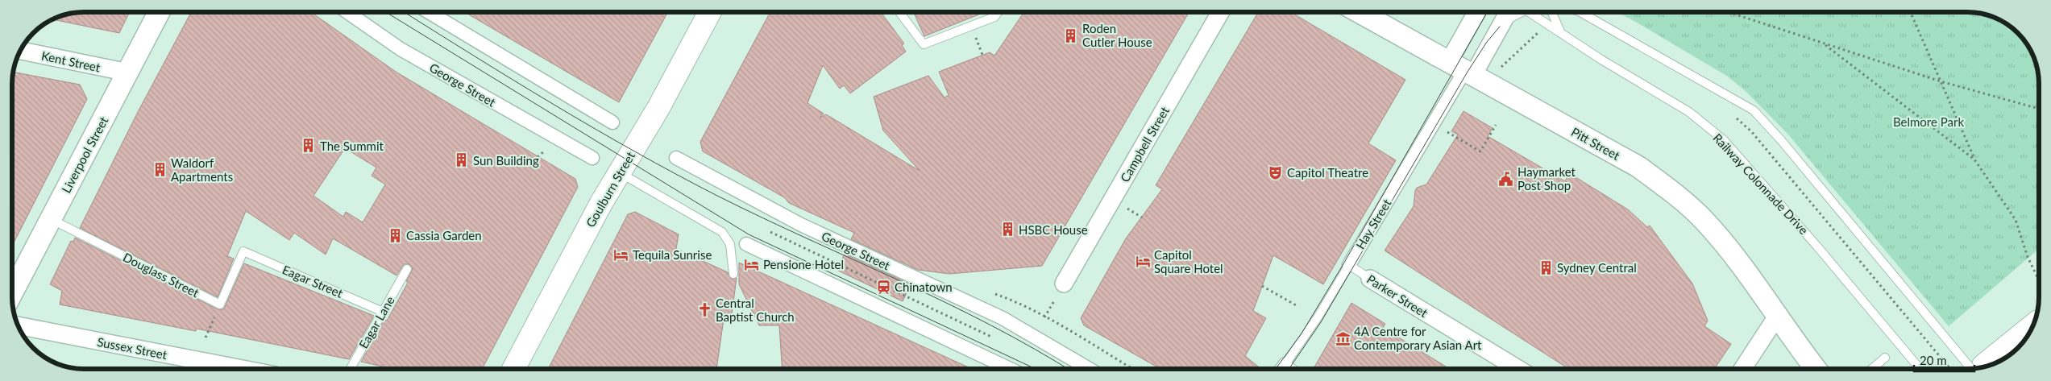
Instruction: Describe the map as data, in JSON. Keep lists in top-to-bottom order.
{
  "streets": {
    "main road": ["Goulburn Street"],
    "street": [
      "Kent Street",
      "George Street",
      "Pitt Street",
      "Campbell Street",
      "Liverpool Street",
      "Hay Street",
      "Parker Street",
      "Sussex Street"
    ],
    "lane": [
      "Railway Colonnade Drive",
      "Douglass Street",
      "Eagar Street",
      "Eagar Lane"
    ]
  },
  "crossings": [
    ["Kent Street", "Liverpool Street"],
    ["Pitt Street", "Hay Street"],
    ["Liverpool Street", "Douglass Street"],
    ["Hay Street", "Parker Street"],
    ["Douglass Street", "Eagar Street"],
    ["Eagar Street", "Eagar Lane"]
  ],
  "parks": ["Belmore Park"],
  "places": {
    "building": [
      "Roden Cutler House",
      "The Summit",
      "Sun Building",
      "Waldorf Apartments",
      "HSBC House",
      "Cassia Garden",
      "Sydney Central"
    ],
    "theatre": ["Capitol Theatre"],
    "public building": ["Haymarket Post Shop"],
    "hotel": ["Tequila Sunrise", "Capitol Square Hotel", "Pensione Hotel"],
    "station": ["Chinatown"],
    "church": ["Central Baptist Church"],
    "museum": ["4A Centre for Contemporary Asian Art"]
  },
  "scale_bar": "20 m"
}
